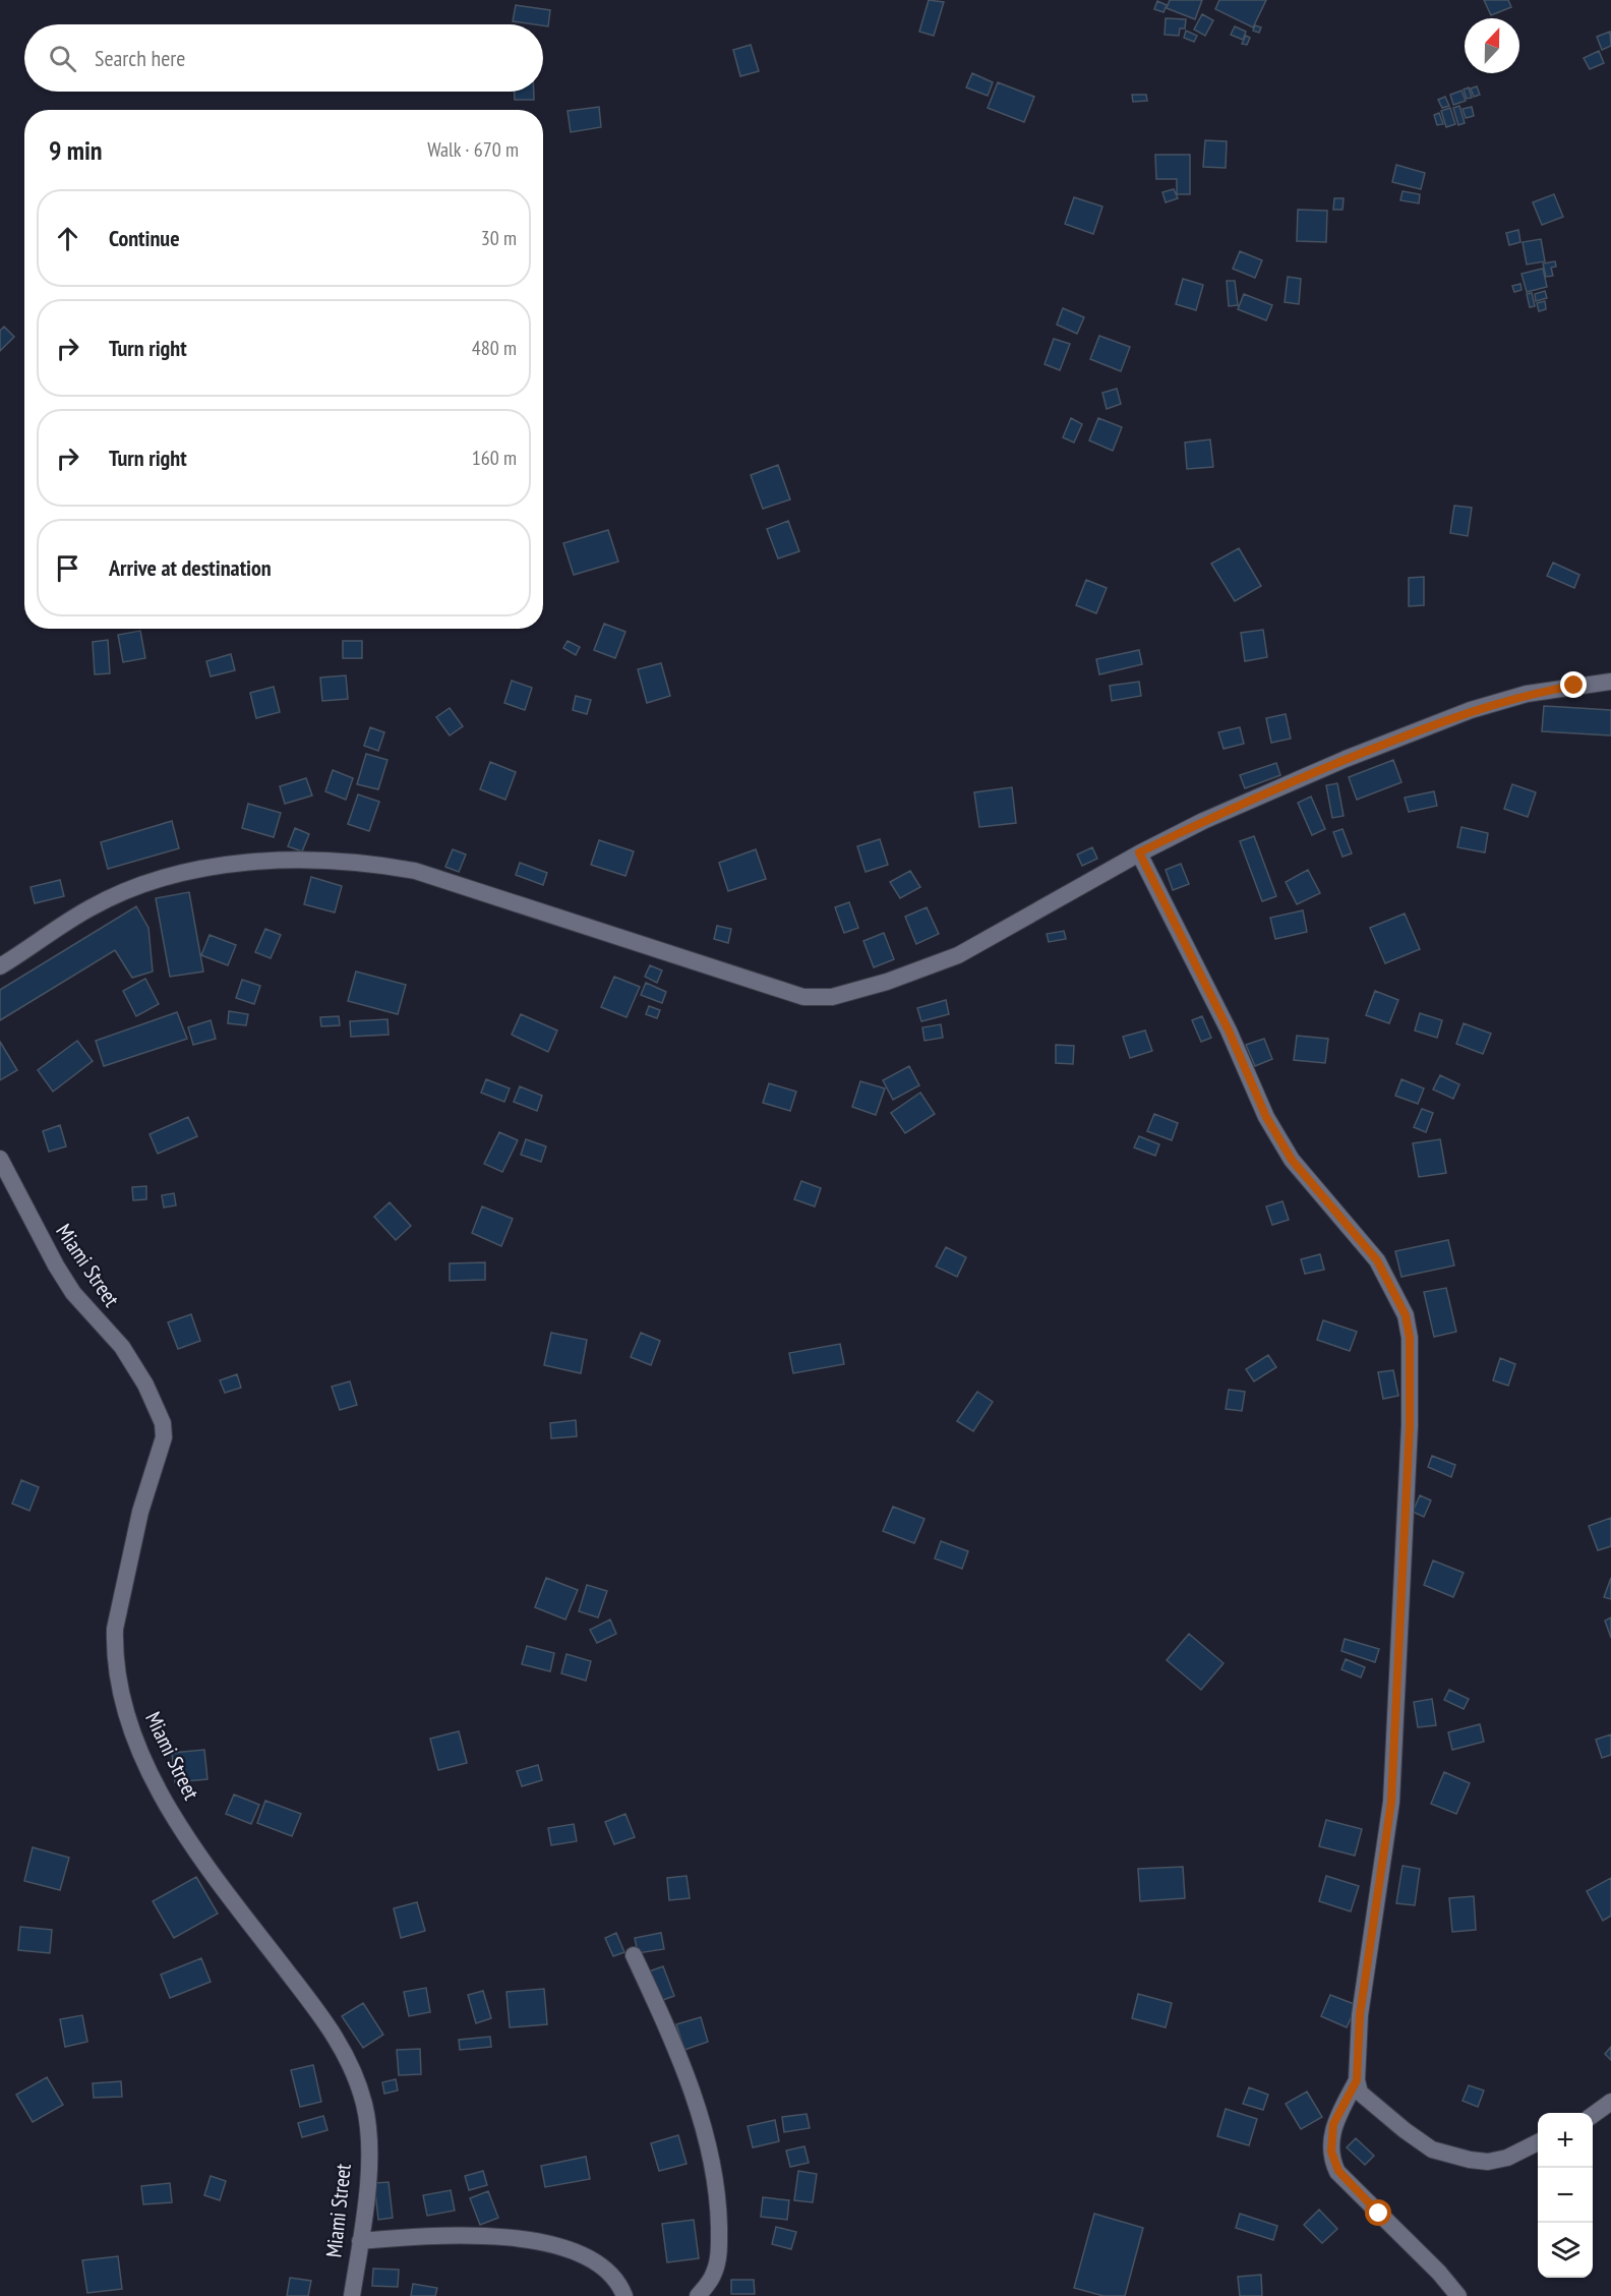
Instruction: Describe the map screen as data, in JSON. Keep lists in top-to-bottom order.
{
  "streets": {
    "street": ["Miami Street"]
  },
  "north": "top",
  "page": {
    "search": "Search here",
    "heading": ["9 min", "Walk · 670 m"],
    "list": [
      ["Continue", "30 m"],
      ["Turn right", "480 m"],
      ["Turn right", "160 m"],
      "Arrive at destination"
    ],
    "map_buttons": ["+", "−"]
  }
}
